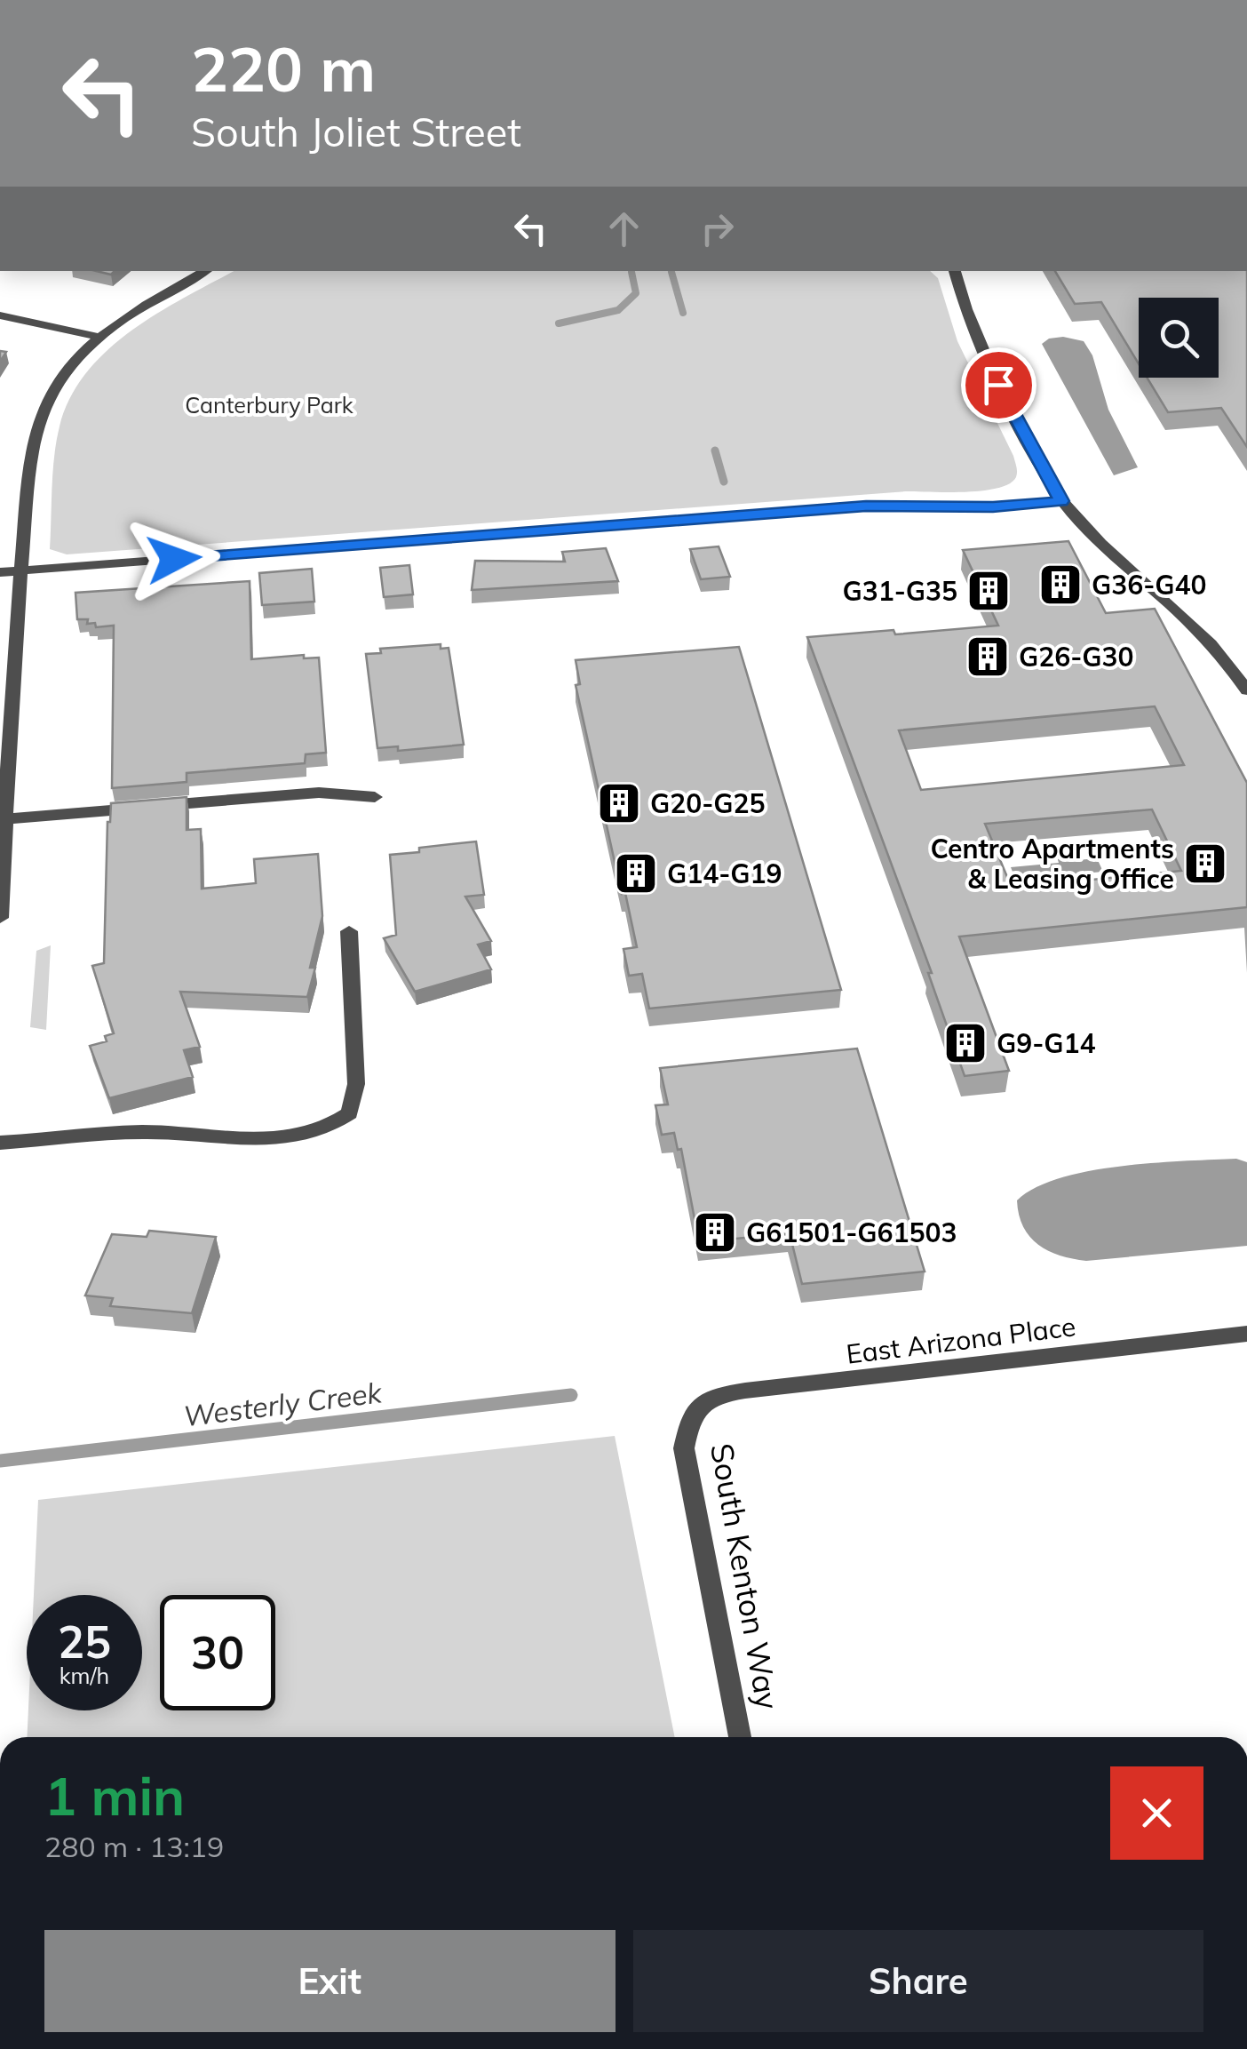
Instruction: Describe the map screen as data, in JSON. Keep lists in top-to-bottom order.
{
  "streets": {
    "street": ["East Arizona Place", "South Kenton Way"]
  },
  "crossings": [
    ["East Arizona Place", "South Kenton Way"]
  ],
  "water": ["Westerly Creek"],
  "parks": ["Canterbury Park"],
  "places": {
    "building": [
      "G36-G40",
      "G31-G35",
      "G26-G30",
      "G20-G25",
      "Centro Apartments & Leasing Office",
      "G14-G19",
      "G9-G14",
      "G61501-G61503"
    ]
  },
  "page": {
    "turn": ["220 m", "South Joliet Street"],
    "speed": "25 km/h",
    "limit": "30",
    "heading": ["1 min", "280 m · 13:19"],
    "buttons": ["Exit", "Share"]
  }
}
